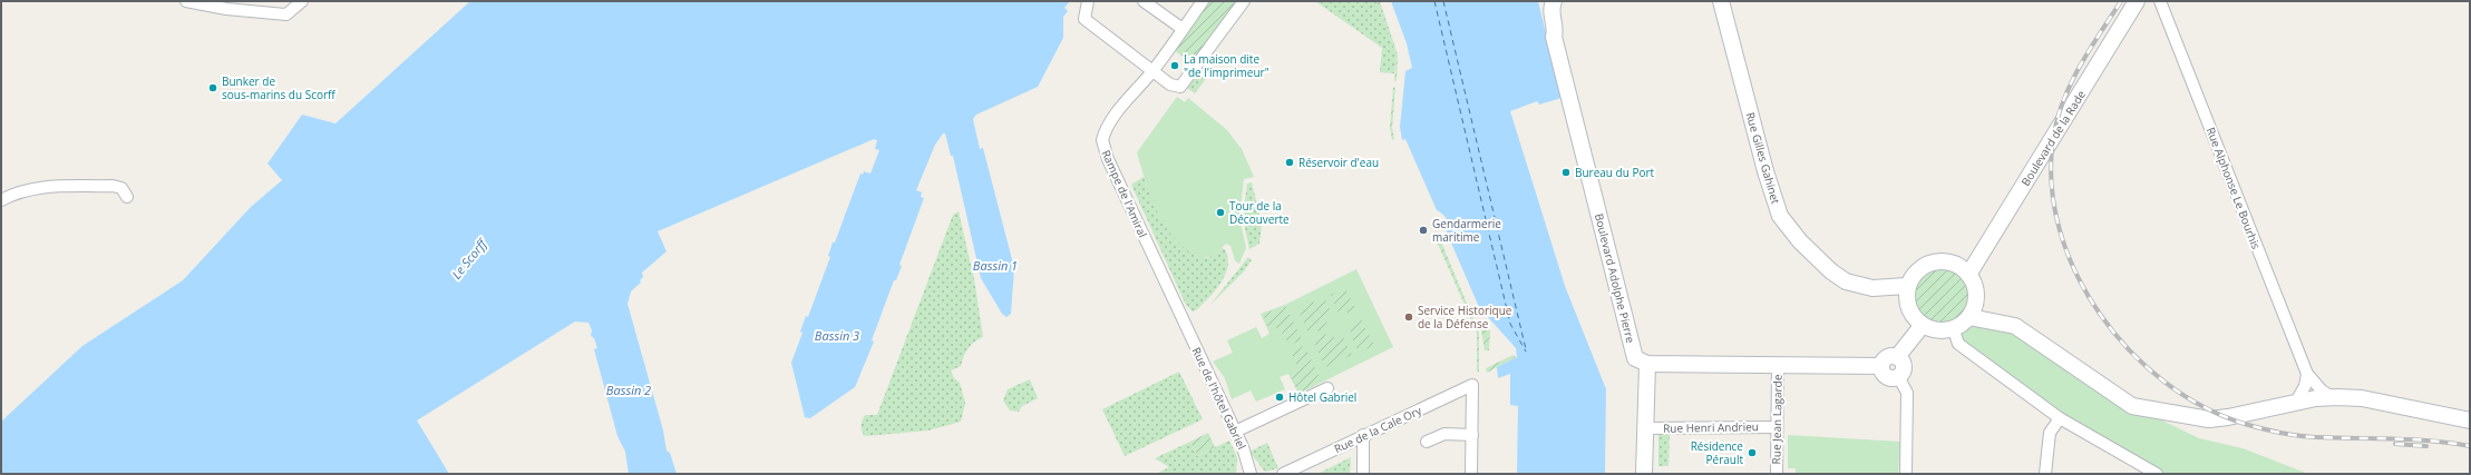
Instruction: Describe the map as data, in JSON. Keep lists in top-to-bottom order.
{
  "streets": {
    "street": [
      "Boulevard de la Rade",
      "Rue Gilles Gahinet",
      "Rue Alphonse Le Bourhis",
      "Rampe de l'Amiral",
      "Boulevard Adolphe Pierre",
      "Rue de l'hôtel Gabriel",
      "Rue Jean Lagarde",
      "Rue Henri Andrieu",
      "Rue de la Cale Ory"
    ]
  },
  "crossings": [
    ["Boulevard de la Rade", "Rue Gilles Gahinet"],
    ["Rampe de l'Amiral", "Rue de l'hôtel Gabriel"],
    ["Rue Jean Lagarde", "Rue Henri Andrieu"]
  ],
  "water": [
    "Le Scorff",
    "Bassin 1",
    "Bassin 3",
    "Bassin 2"
  ],
  "places": [
    "La maison dite \"de l'imprimeur\"",
    "Bunker de sous-marins du Scorff",
    "Réservoir d'eau",
    "Bureau du Port",
    "Tour de la Découverte",
    "Gendarmerie maritime",
    "Service Historique de la Défense",
    "Hôtel Gabriel",
    "Résidence Pérault"
  ]
}
